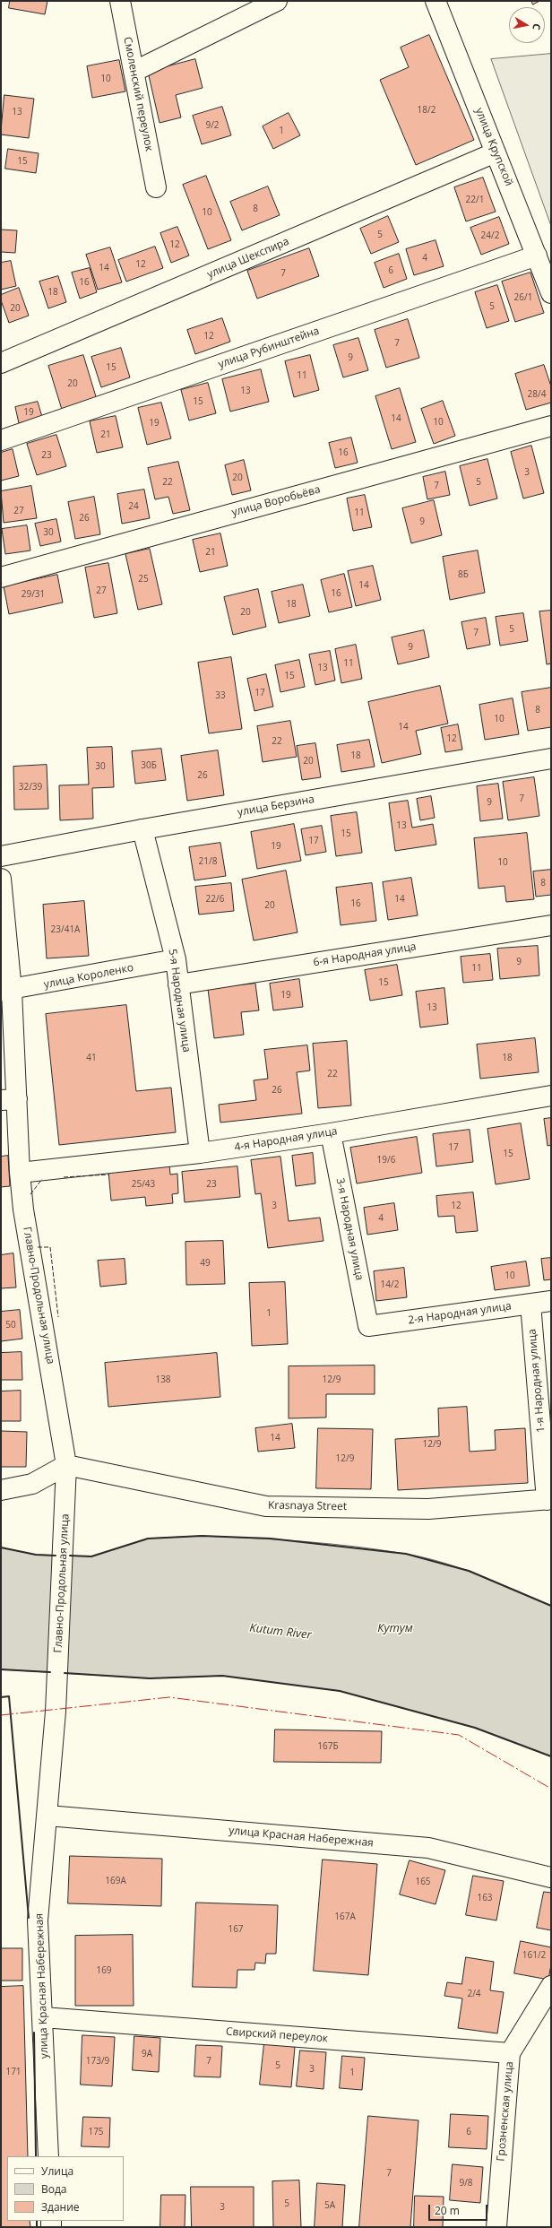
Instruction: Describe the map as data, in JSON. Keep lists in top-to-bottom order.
{
  "streets": {
    "street": [
      "Смоленский переулок",
      "улица Крупской",
      "улица Шекспира",
      "улица Рубинштейна",
      "улица Воробьёва",
      "улица Берзина",
      "6-я Народная улица",
      "улица Короленко",
      "5-я Народная улица",
      "4-я Народная улица",
      "3-я Народная улица",
      "Главно-Продольная улица",
      "2-я Народная улица",
      "1-я Народная улица",
      "Krasnaya Street",
      "улица Красная Набережная",
      "Свирский переулок",
      "Грозненская улица"
    ]
  },
  "crossings": [
    ["улица Крупской", "улица Шекспира"],
    ["улица Крупской", "улица Рубинштейна"],
    ["улица Берзина", "5-я Народная улица"],
    ["6-я Народная улица", "5-я Народная улица"],
    ["улица Короленко", "5-я Народная улица"],
    ["улица Короленко", "Главно-Продольная улица"],
    ["5-я Народная улица", "4-я Народная улица"],
    ["4-я Народная улица", "3-я Народная улица"],
    ["4-я Народная улица", "Главно-Продольная улица"],
    ["3-я Народная улица", "2-я Народная улица"],
    ["Главно-Продольная улица", "Krasnaya Street"],
    ["Главно-Продольная улица", "улица Красная Набережная"],
    ["2-я Народная улица", "1-я Народная улица"],
    ["1-я Народная улица", "Krasnaya Street"],
    ["улица Красная Набережная", "Свирский переулок"],
    ["Свирский переулок", "Грозненская улица"]
  ],
  "water": ["Кутум", "Kutum River"],
  "house_numbers": [
    "10",
    "18/2",
    "13",
    "9/2",
    "1",
    "15",
    "22/1",
    "8",
    "10",
    "5",
    "24/2",
    "12",
    "4",
    "12",
    "14",
    "6",
    "7",
    "16",
    "18",
    "26/1",
    "5",
    "20",
    "12",
    "7",
    "9",
    "15",
    "11",
    "20",
    "13",
    "28/4",
    "15",
    "19",
    "14",
    "10",
    "19",
    "21",
    "16",
    "23",
    "3",
    "20",
    "22",
    "5",
    "7",
    "24",
    "27",
    "11",
    "26",
    "9",
    "30",
    "21",
    "8Б",
    "25",
    "14",
    "27",
    "16",
    "29/31",
    "18",
    "20",
    "5",
    "7",
    "9",
    "11",
    "13",
    "15",
    "17",
    "33",
    "8",
    "10",
    "14",
    "12",
    "22",
    "18",
    "20",
    "30Б",
    "30",
    "26",
    "32/39",
    "7",
    "9",
    "13",
    "15",
    "17",
    "19",
    "21/8",
    "10",
    "8",
    "22/6",
    "14",
    "16",
    "20",
    "23/41А",
    "9",
    "11",
    "15",
    "19",
    "13",
    "41",
    "18",
    "22",
    "26",
    "17",
    "15",
    "19/6",
    "25/43",
    "23",
    "3",
    "12",
    "4",
    "49",
    "10",
    "14/2",
    "1",
    "50",
    "138",
    "12/9",
    "14",
    "12/9",
    "12/9",
    "167Б",
    "169А",
    "165",
    "163",
    "167А",
    "167",
    "161/2",
    "169",
    "2/4",
    "9А",
    "173/9",
    "7",
    "5",
    "3",
    "171",
    "1",
    "175",
    "6",
    "7",
    "9/8",
    "5",
    "5А",
    "3"
  ],
  "legend": ["Улица", "Вода", "Здание"],
  "scale_bar": "20 m",
  "north": "right"
}
